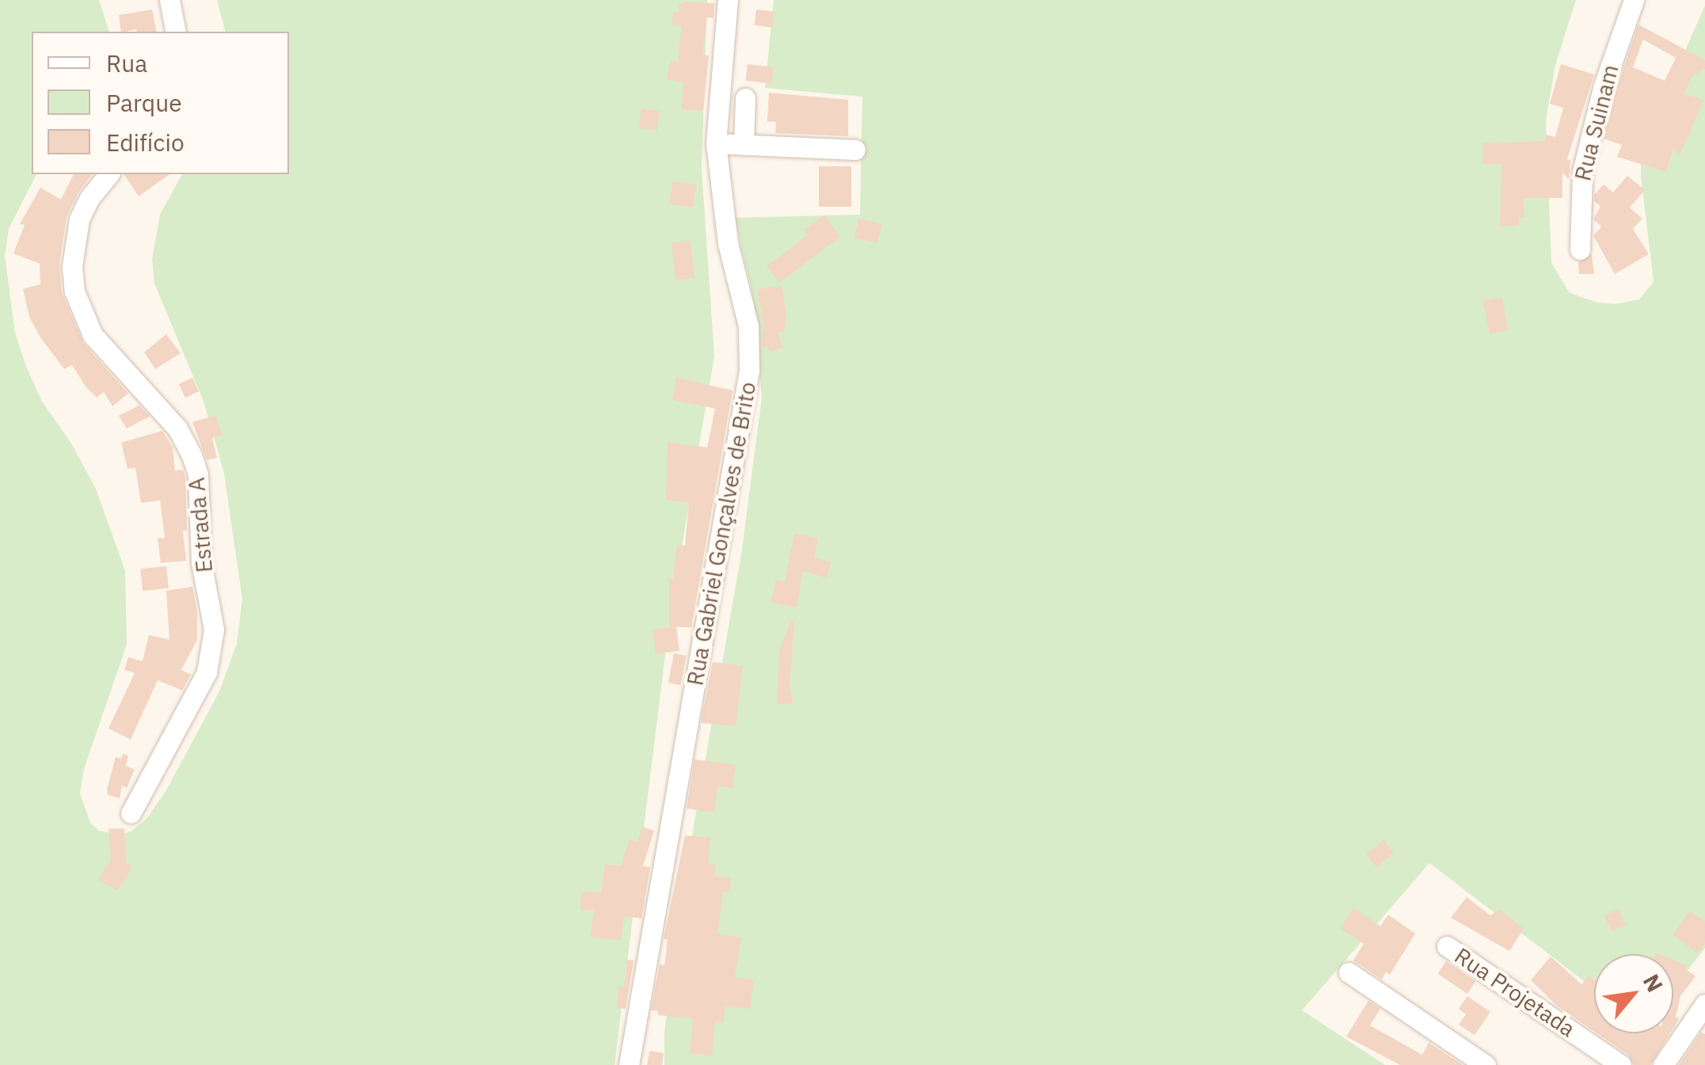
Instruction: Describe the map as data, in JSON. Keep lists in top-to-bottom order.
{
  "streets": {
    "street": [
      "Rua Suinam",
      "Estrada A",
      "Rua Gabriel Gonçalves de Brito",
      "Rua Projetada"
    ]
  },
  "legend": ["Rua", "Parque", "Edifício"],
  "north": "top right"
}
